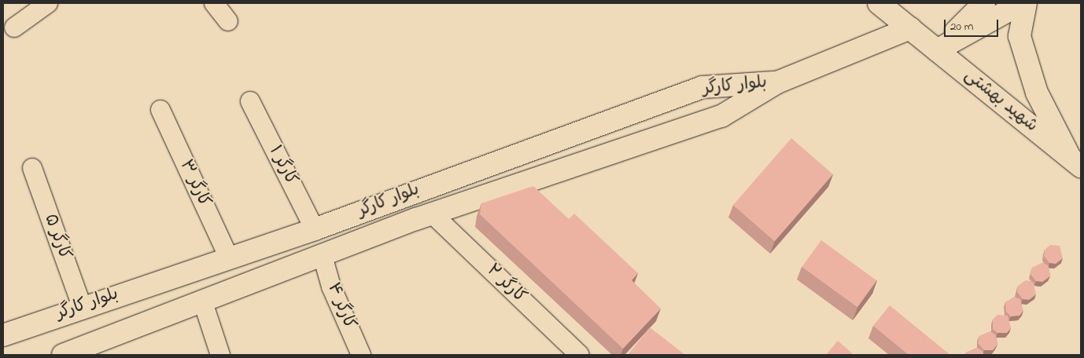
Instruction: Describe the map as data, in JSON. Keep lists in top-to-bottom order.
{
  "streets": {
    "street": [
      "بلوار کارگر",
      "شهید بهشتی",
      "کارگر ۱",
      "کارگر ۳",
      "کارگر ۵",
      "کارگر ۲",
      "کارگر ۴"
    ]
  },
  "crossings": [
    ["بلوار کارگر", "شهید بهشتی"],
    ["بلوار کارگر", "کارگر ۱"],
    ["بلوار کارگر", "کارگر ۳"],
    ["بلوار کارگر", "کارگر ۵"],
    ["بلوار کارگر", "کارگر ۲"],
    ["بلوار کارگر", "کارگر ۴"]
  ],
  "scale_bar": "20 m"
}
